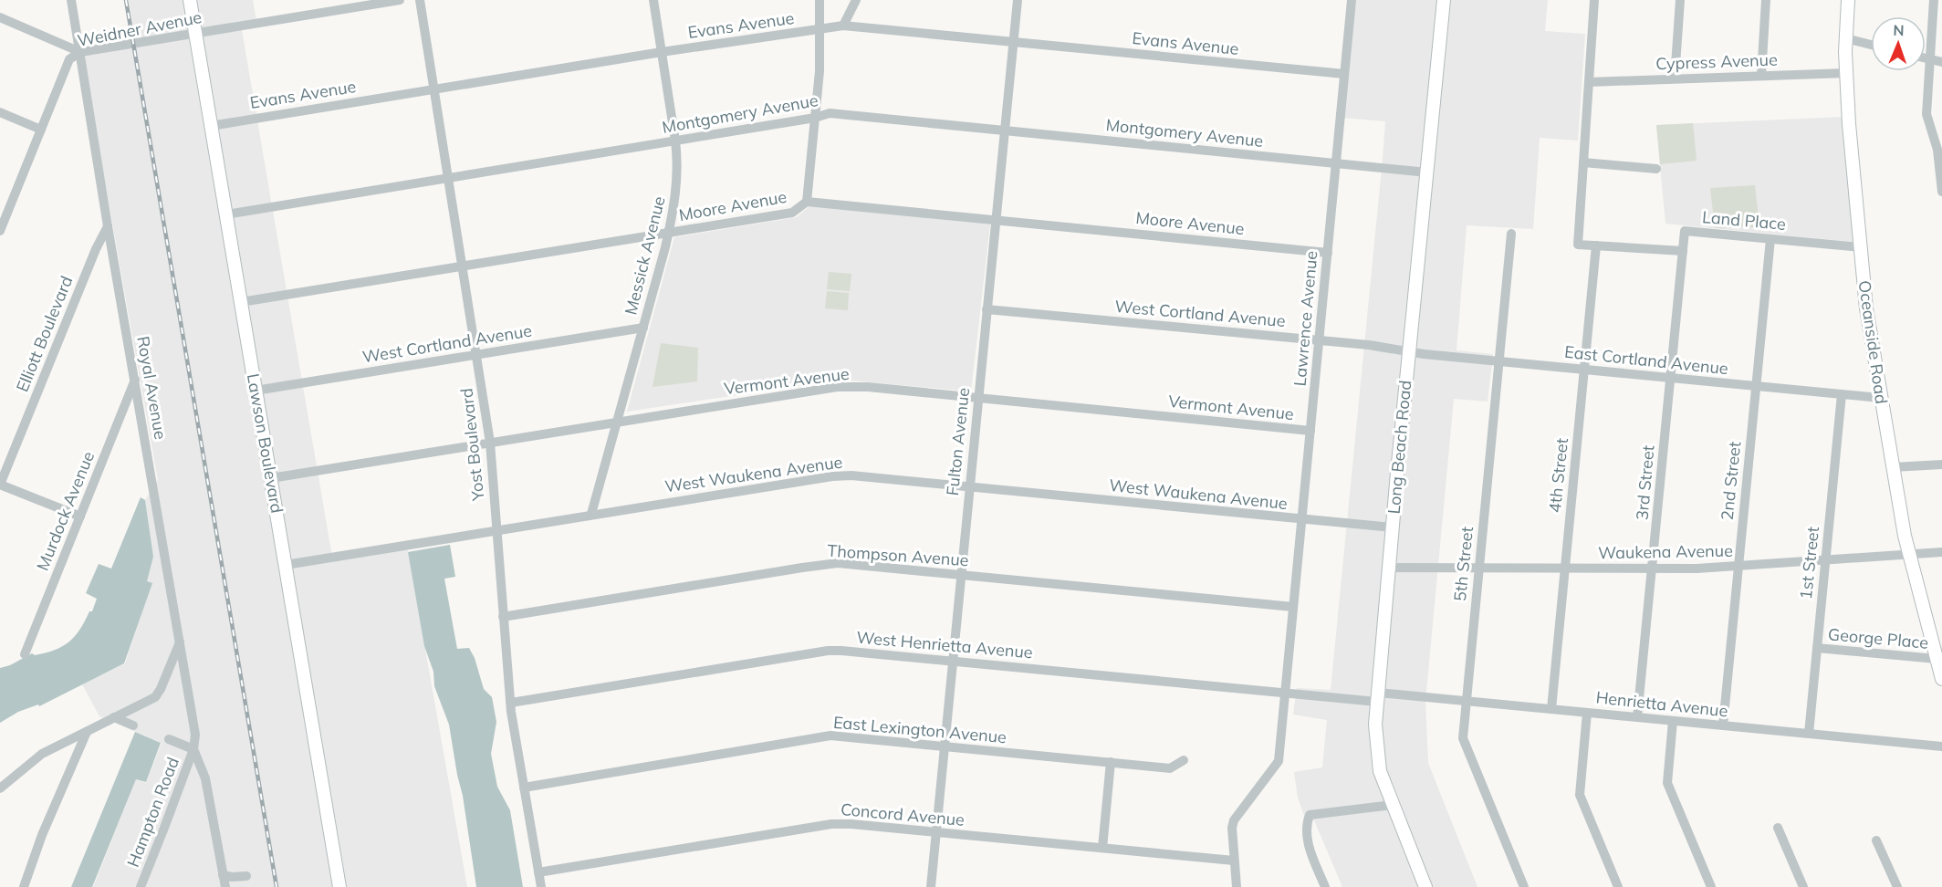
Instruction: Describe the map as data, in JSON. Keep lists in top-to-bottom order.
{
  "streets": {
    "main road": ["Oceanside Road", "Lawson Boulevard", "Long Beach Road"],
    "street": [
      "Evans Avenue",
      "Weidner Avenue",
      "Cypress Avenue",
      "Montgomery Avenue",
      "Moore Avenue",
      "Land Place",
      "Messick Avenue",
      "West Cortland Avenue",
      "Lawrence Avenue",
      "Elliott Boulevard",
      "East Cortland Avenue",
      "Vermont Avenue",
      "Royal Avenue",
      "Fulton Avenue",
      "Yost Boulevard",
      "West Waukena Avenue",
      "4th Street",
      "2nd Street",
      "3rd Street",
      "Murdock Avenue",
      "Waukena Avenue",
      "Thompson Avenue",
      "1st Street",
      "5th Street",
      "George Place",
      "West Henrietta Avenue",
      "Henrietta Avenue",
      "East Lexington Avenue",
      "Hampton Road",
      "Concord Avenue"
    ]
  },
  "crossings": [
    ["Evans Avenue", "Messick Avenue"],
    ["Evans Avenue", "Lawrence Avenue"],
    ["Evans Avenue", "Fulton Avenue"],
    ["Evans Avenue", "Lawson Boulevard"],
    ["Evans Avenue", "Yost Boulevard"],
    ["Weidner Avenue", "Royal Avenue"],
    ["Weidner Avenue", "Lawson Boulevard"],
    ["Cypress Avenue", "Oceanside Road"],
    ["Montgomery Avenue", "Messick Avenue"],
    ["Montgomery Avenue", "Lawrence Avenue"],
    ["Montgomery Avenue", "Fulton Avenue"],
    ["Montgomery Avenue", "Lawson Boulevard"],
    ["Montgomery Avenue", "Yost Boulevard"],
    ["Montgomery Avenue", "Long Beach Road"],
    ["Moore Avenue", "Messick Avenue"],
    ["Moore Avenue", "Lawrence Avenue"],
    ["Moore Avenue", "Fulton Avenue"],
    ["Moore Avenue", "Lawson Boulevard"],
    ["Moore Avenue", "Yost Boulevard"],
    ["Land Place", "Oceanside Road"],
    ["Land Place", "2nd Street"],
    ["Land Place", "3rd Street"],
    ["Messick Avenue", "West Cortland Avenue"],
    ["Messick Avenue", "Vermont Avenue"],
    ["Messick Avenue", "West Waukena Avenue"],
    ["West Cortland Avenue", "Lawrence Avenue"],
    ["West Cortland Avenue", "East Cortland Avenue"],
    ["West Cortland Avenue", "Fulton Avenue"],
    ["West Cortland Avenue", "Lawson Boulevard"],
    ["West Cortland Avenue", "Yost Boulevard"],
    ["West Cortland Avenue", "Long Beach Road"],
    ["Lawrence Avenue", "Vermont Avenue"],
    ["Lawrence Avenue", "West Waukena Avenue"],
    ["Lawrence Avenue", "Thompson Avenue"],
    ["Lawrence Avenue", "West Henrietta Avenue"],
    ["Lawrence Avenue", "Concord Avenue"],
    ["Elliott Boulevard", "Royal Avenue"],
    ["Oceanside Road", "East Cortland Avenue"],
    ["Oceanside Road", "Waukena Avenue"],
    ["Oceanside Road", "George Place"],
    ["East Cortland Avenue", "Long Beach Road"],
    ["East Cortland Avenue", "4th Street"],
    ["East Cortland Avenue", "2nd Street"],
    ["East Cortland Avenue", "3rd Street"],
    ["East Cortland Avenue", "1st Street"],
    ["East Cortland Avenue", "5th Street"],
    ["Vermont Avenue", "Fulton Avenue"],
    ["Vermont Avenue", "Lawson Boulevard"],
    ["Vermont Avenue", "Yost Boulevard"],
    ["Royal Avenue", "Murdock Avenue"],
    ["Royal Avenue", "Hampton Road"],
    ["Fulton Avenue", "West Waukena Avenue"],
    ["Fulton Avenue", "Thompson Avenue"],
    ["Fulton Avenue", "West Henrietta Avenue"],
    ["Fulton Avenue", "East Lexington Avenue"],
    ["Fulton Avenue", "Concord Avenue"],
    ["Lawson Boulevard", "West Waukena Avenue"],
    ["Yost Boulevard", "West Waukena Avenue"],
    ["Yost Boulevard", "Thompson Avenue"],
    ["Yost Boulevard", "West Henrietta Avenue"],
    ["Yost Boulevard", "East Lexington Avenue"],
    ["Yost Boulevard", "Concord Avenue"],
    ["Long Beach Road", "West Waukena Avenue"],
    ["Long Beach Road", "Waukena Avenue"],
    ["Long Beach Road", "West Henrietta Avenue"],
    ["Long Beach Road", "Henrietta Avenue"],
    ["4th Street", "Waukena Avenue"],
    ["4th Street", "Henrietta Avenue"],
    ["2nd Street", "Waukena Avenue"],
    ["2nd Street", "Henrietta Avenue"],
    ["3rd Street", "Waukena Avenue"],
    ["3rd Street", "Henrietta Avenue"],
    ["Waukena Avenue", "1st Street"],
    ["Waukena Avenue", "5th Street"],
    ["1st Street", "George Place"],
    ["1st Street", "Henrietta Avenue"],
    ["5th Street", "Henrietta Avenue"],
    ["West Henrietta Avenue", "Henrietta Avenue"]
  ],
  "north": "top"
}
